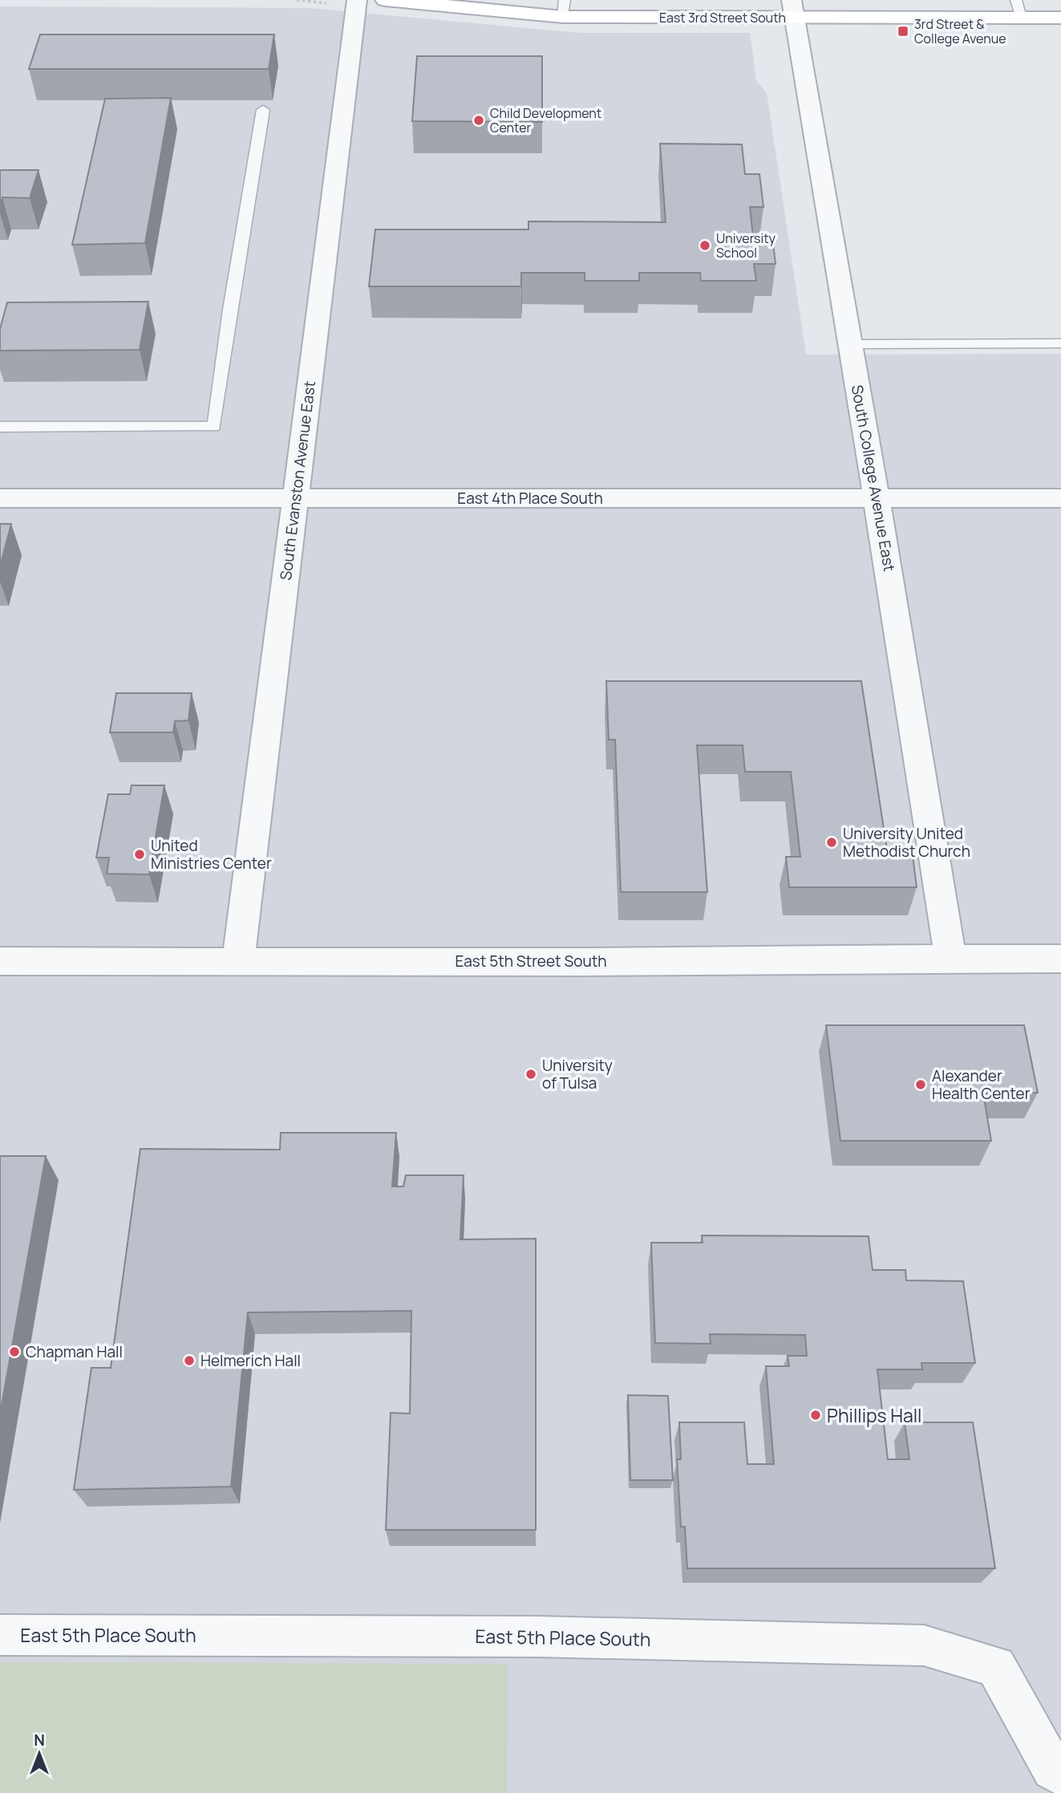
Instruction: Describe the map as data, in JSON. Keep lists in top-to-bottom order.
{
  "streets": {
    "street": [
      "East 3rd Street South",
      "South College Avenue East",
      "South Evanston Avenue East",
      "East 4th Place South",
      "East 5th Street South",
      "East 5th Place South"
    ]
  },
  "crossings": [
    ["East 3rd Street South", "South College Avenue East"],
    ["South College Avenue East", "East 4th Place South"],
    ["South College Avenue East", "East 5th Street South"],
    ["South Evanston Avenue East", "East 4th Place South"],
    ["South Evanston Avenue East", "East 5th Street South"]
  ],
  "places": {
    "transit": ["3rd Street & College Avenue"],
    "other": [
      "Child Development Center",
      "University School",
      "University United Methodist Church",
      "United Ministries Center",
      "University of Tulsa",
      "Alexander Health Center",
      "Chapman Hall",
      "Helmerich Hall",
      "Phillips Hall"
    ]
  },
  "north": "top"
}
